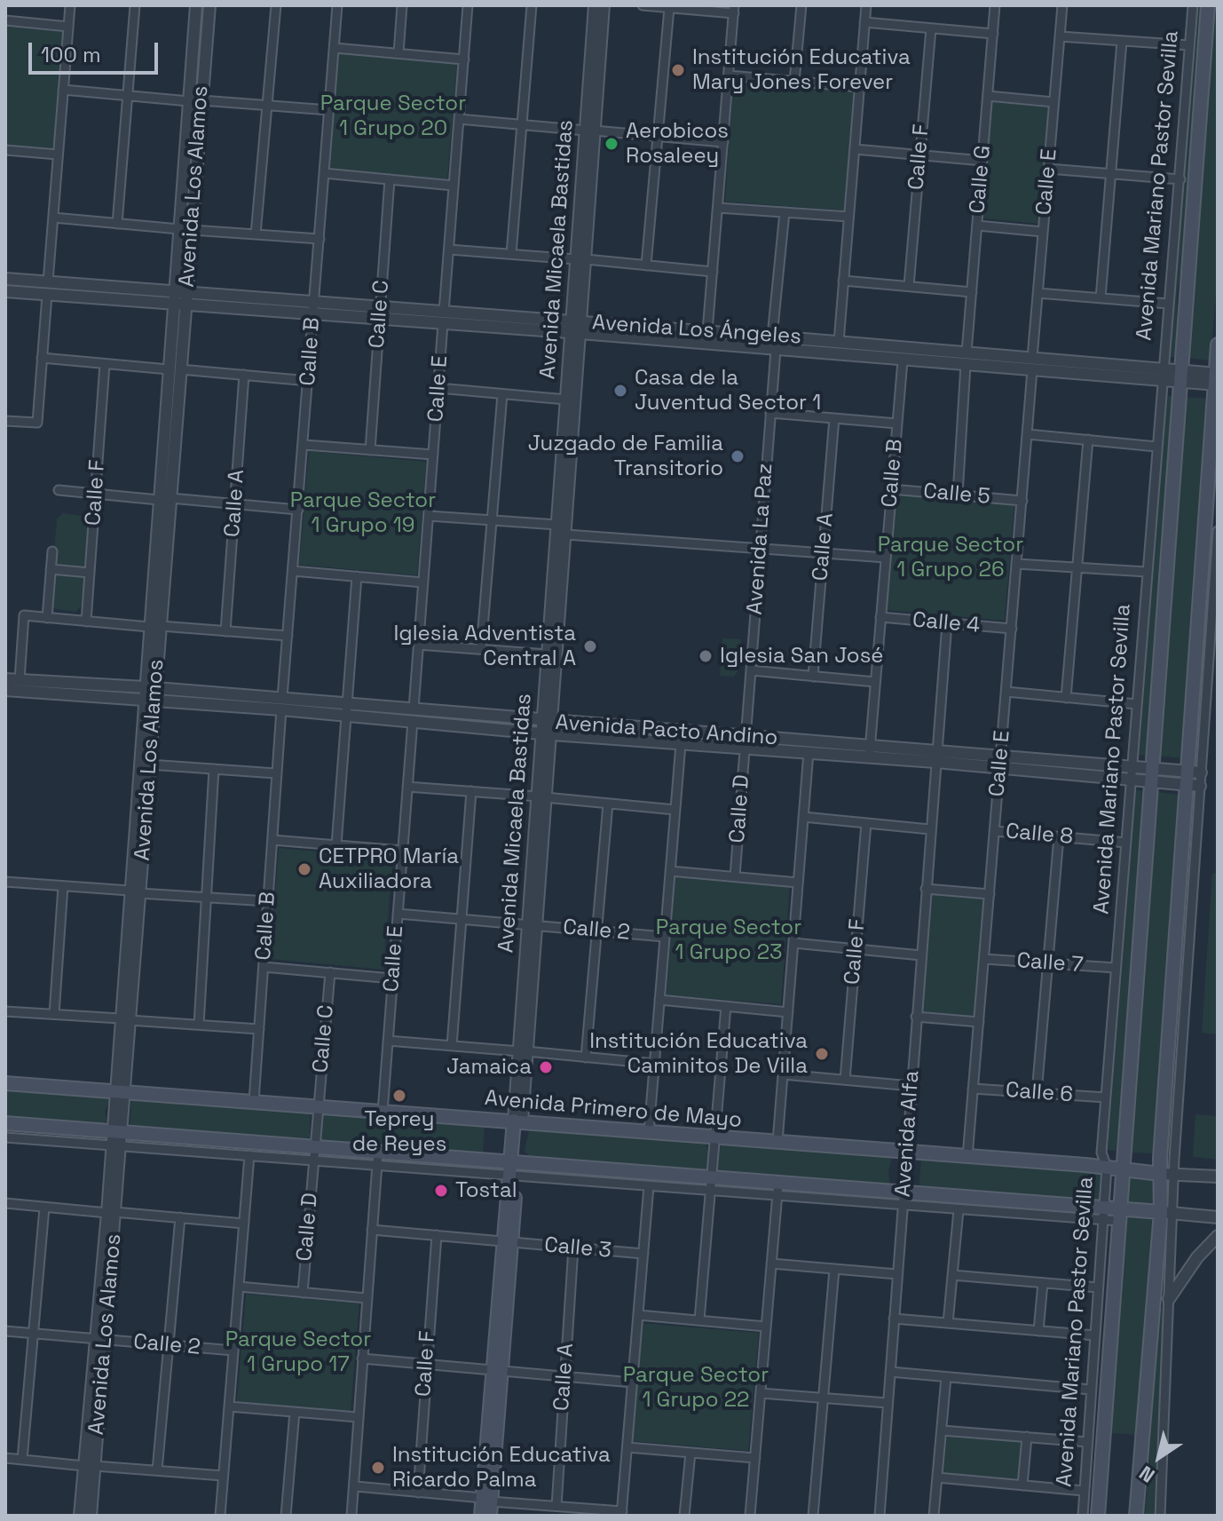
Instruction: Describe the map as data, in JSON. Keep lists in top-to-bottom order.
{
  "streets": {
    "main road": ["Avenida Mariano Pastor Sevilla", "Avenida Micaela Bastidas", "Avenida Primero de Mayo"],
    "street": [
      "Calle F",
      "Calle G",
      "Calle E",
      "Avenida Los Alamos",
      "Calle C",
      "Avenida Los Ángeles",
      "Calle B",
      "Calle 5",
      "Calle A",
      "Avenida La Paz",
      "Calle 4",
      "Avenida Pacto Andino",
      "Calle D",
      "Calle 8",
      "Calle 2",
      "Calle 7",
      "Calle 6",
      "Avenida Alfa",
      "Calle 3"
    ]
  },
  "crossings": [
    ["Calle G", "Avenida Los Ángeles"],
    ["Calle E", "Avenida Los Ángeles"],
    ["Calle E", "Calle 5"],
    ["Calle E", "Calle 4"],
    ["Calle E", "Avenida Pacto Andino"],
    ["Calle E", "Calle 8"],
    ["Calle E", "Calle 7"],
    ["Calle E", "Calle 6"],
    ["Calle E", "Avenida Primero de Mayo"],
    ["Avenida Mariano Pastor Sevilla", "Avenida Los Ángeles"],
    ["Avenida Mariano Pastor Sevilla", "Avenida Pacto Andino"],
    ["Avenida Mariano Pastor Sevilla", "Calle 8"],
    ["Avenida Mariano Pastor Sevilla", "Calle 7"],
    ["Avenida Mariano Pastor Sevilla", "Calle 6"],
    ["Avenida Mariano Pastor Sevilla", "Avenida Primero de Mayo"],
    ["Avenida Los Alamos", "Avenida Los Ángeles"],
    ["Avenida Los Alamos", "Avenida Pacto Andino"],
    ["Avenida Los Alamos", "Calle 2"],
    ["Avenida Los Alamos", "Avenida Primero de Mayo"],
    ["Avenida Micaela Bastidas", "Avenida Los Ángeles"],
    ["Avenida Micaela Bastidas", "Avenida Pacto Andino"],
    ["Avenida Micaela Bastidas", "Calle 2"],
    ["Avenida Micaela Bastidas", "Avenida Primero de Mayo"],
    ["Avenida Micaela Bastidas", "Calle 3"],
    ["Calle C", "Avenida Los Ángeles"],
    ["Calle C", "Calle D"],
    ["Calle C", "Avenida Primero de Mayo"],
    ["Avenida Los Ángeles", "Calle B"],
    ["Avenida Los Ángeles", "Avenida La Paz"],
    ["Calle B", "Calle 5"],
    ["Calle B", "Calle 4"],
    ["Calle B", "Avenida Pacto Andino"],
    ["Calle B", "Avenida Primero de Mayo"],
    ["Calle A", "Calle 3"],
    ["Avenida La Paz", "Avenida Pacto Andino"],
    ["Avenida La Paz", "Calle D"],
    ["Avenida Pacto Andino", "Calle D"],
    ["Avenida Pacto Andino", "Avenida Alfa"],
    ["Avenida Primero de Mayo", "Avenida Alfa"]
  ],
  "parks": [
    "Parque Sector 1 Grupo 20",
    "Parque Sector 1 Grupo 19",
    "Parque Sector 1 Grupo 26",
    "Parque Sector 1 Grupo 23",
    "Parque Sector 1 Grupo 17",
    "Parque Sector 1 Grupo 22"
  ],
  "places": [
    "Institución Educativa Mary Jones Forever",
    "Aerobicos Rosaleey",
    "Casa de la Juventud Sector 1",
    "Juzgado de Familia Transitorio",
    "Iglesia Adventista Central A",
    "Iglesia San José",
    "CETPRO María Auxiliadora",
    "Institución Educativa Caminitos De Villa",
    "Jamaica",
    "Teprey de Reyes",
    "Tostal",
    "Institución Educativa Ricardo Palma"
  ],
  "scale_bar": "100 m",
  "north": "bottom left"
}
